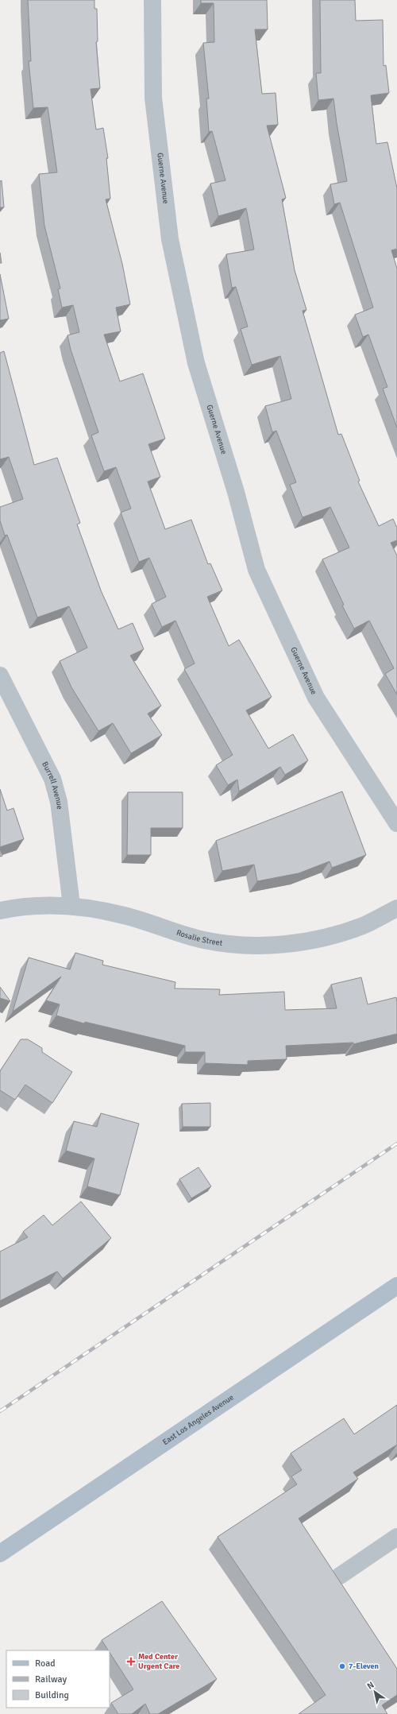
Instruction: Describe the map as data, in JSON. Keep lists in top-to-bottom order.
{
  "streets": {
    "main road": ["East Los Angeles Avenue"],
    "street": ["Guerne Avenue", "Burrell Avenue", "Rosalie Street"]
  },
  "crossings": [
    ["Burrell Avenue", "Rosalie Street"]
  ],
  "places": {
    "health": ["Med Center Urgent Care"],
    "other": ["7-Eleven"]
  },
  "legend": ["Road", "Railway", "Building"],
  "north": "top left"
}
